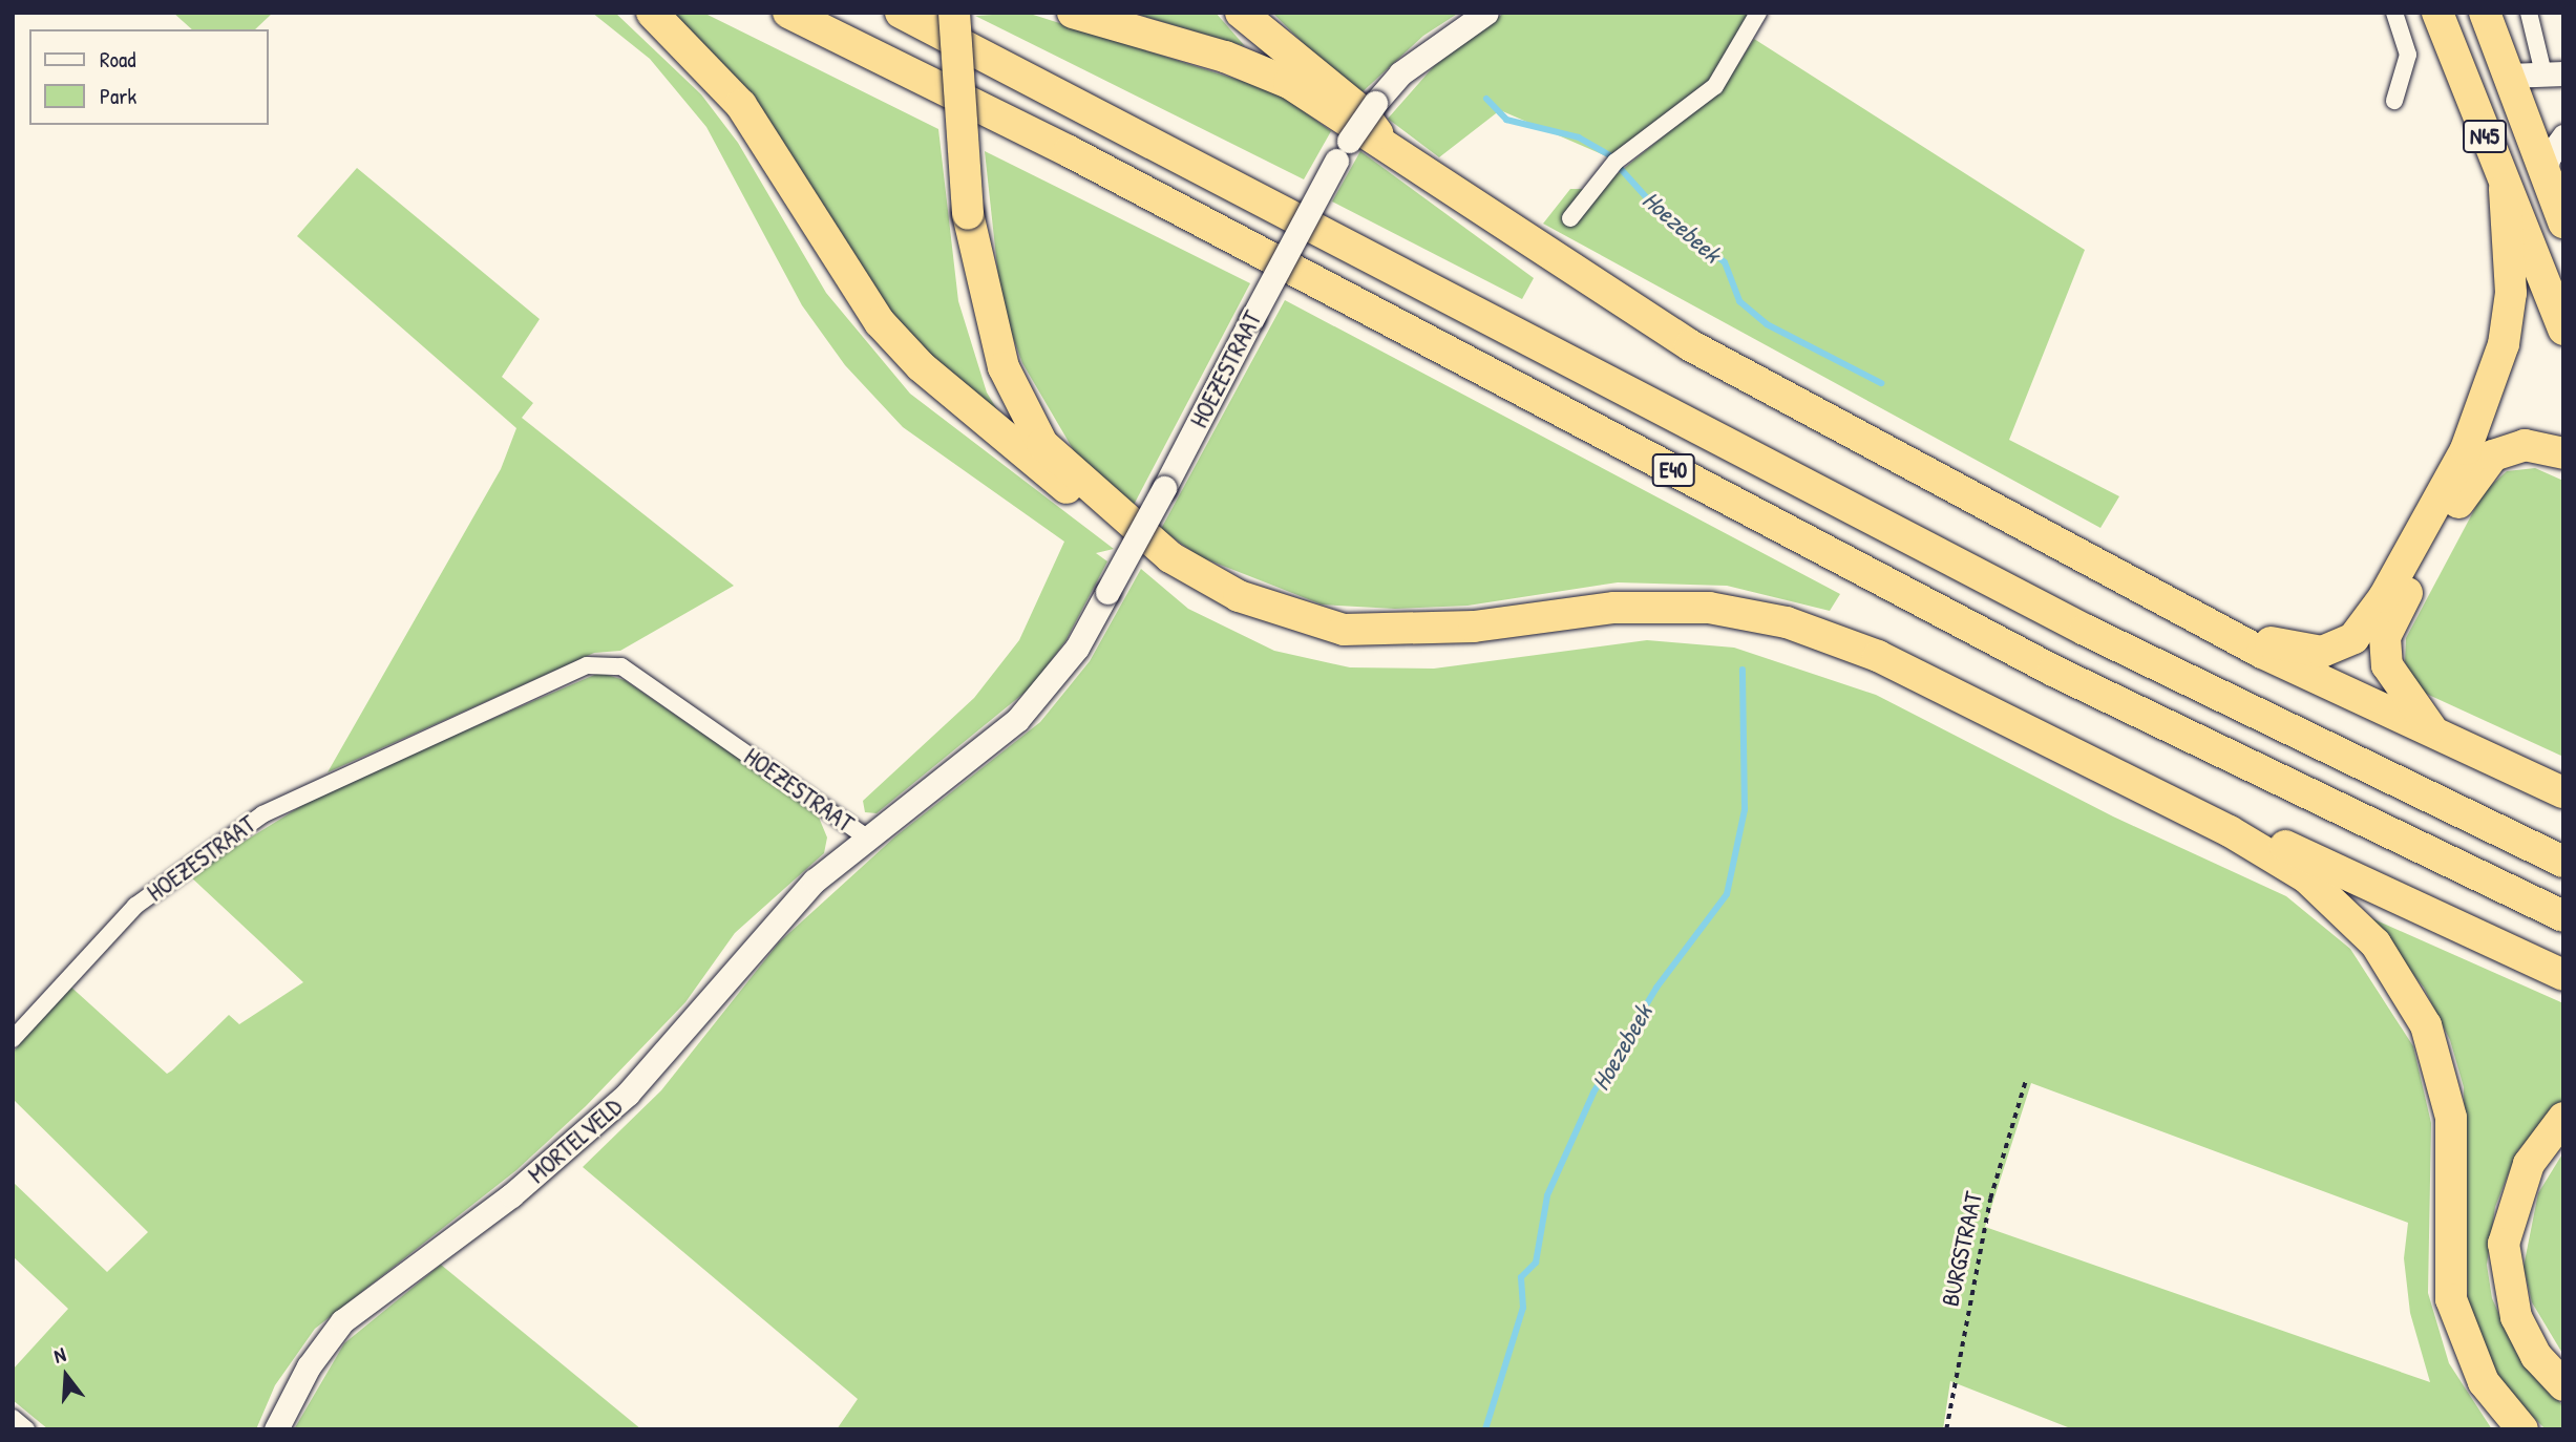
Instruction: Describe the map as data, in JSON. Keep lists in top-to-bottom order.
{
  "streets": {
    "highway": ["N45", "E40"],
    "street": ["HOEZESTRAAT", "MORTELVELD"],
    "path": ["BURGSTRAAT"]
  },
  "crossings": [
    ["HOEZESTRAAT", "MORTELVELD"]
  ],
  "water": ["Hoezebeek"],
  "legend": ["Road", "Park"],
  "north": "top"
}
